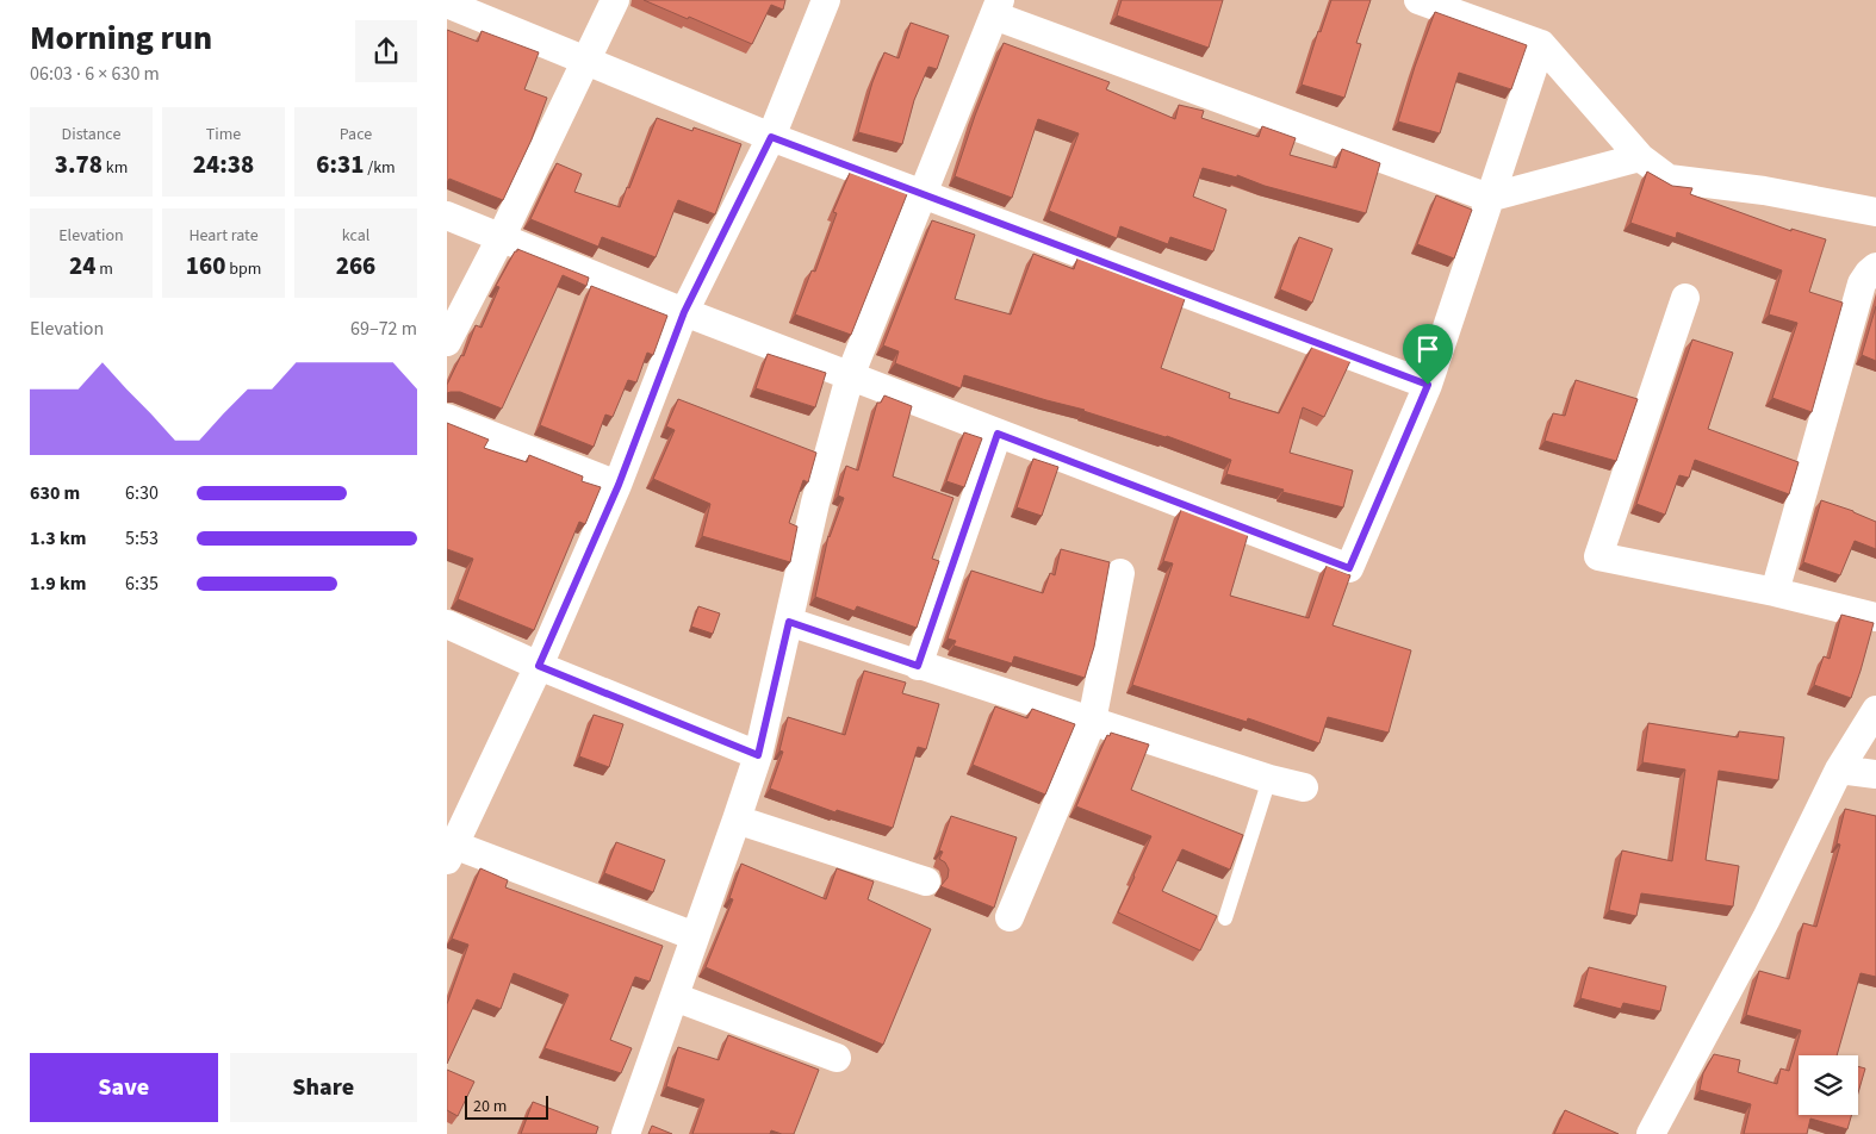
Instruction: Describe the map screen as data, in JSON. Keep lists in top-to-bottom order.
{
  "scale_bar": "20 m",
  "page": {
    "heading": ["Morning run", "06:03 · 6 × 630 m"],
    "stats": [
      ["Distance", "3.78 km"],
      ["Time", "24:38"],
      ["Pace", "6:31 /km"],
      ["Elevation", "24 m"],
      ["Heart rate", "160 bpm"],
      ["kcal", "266"]
    ],
    "chart": ["Elevation", "69–72 m"],
    "list": [
      {
        "name": "630 m",
        "note": "6:30"
      },
      {
        "name": "1.3 km",
        "note": "5:53"
      },
      {
        "name": "1.9 km",
        "note": "6:35"
      }
    ],
    "buttons": ["Save", "Share"],
    "scale": "20 m"
  }
}
